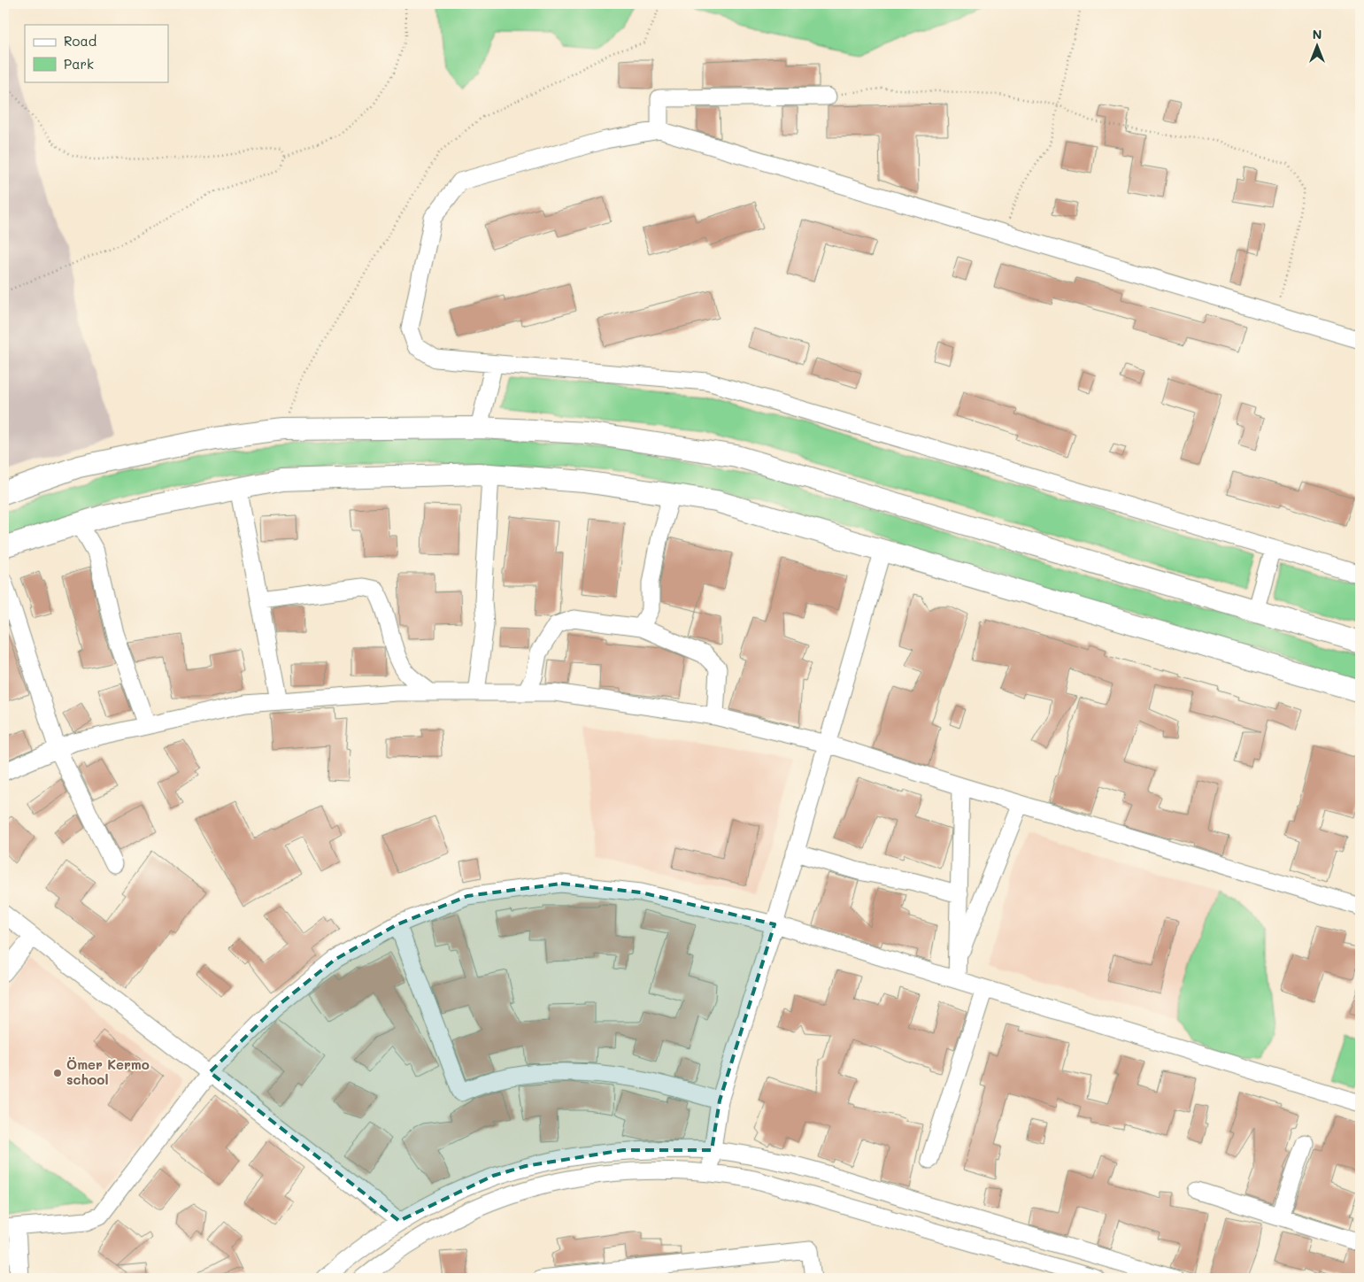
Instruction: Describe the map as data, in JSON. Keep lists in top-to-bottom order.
{
  "places": ["Ömer Kermo school"],
  "legend": ["Road", "Park"],
  "north": "top"
}
